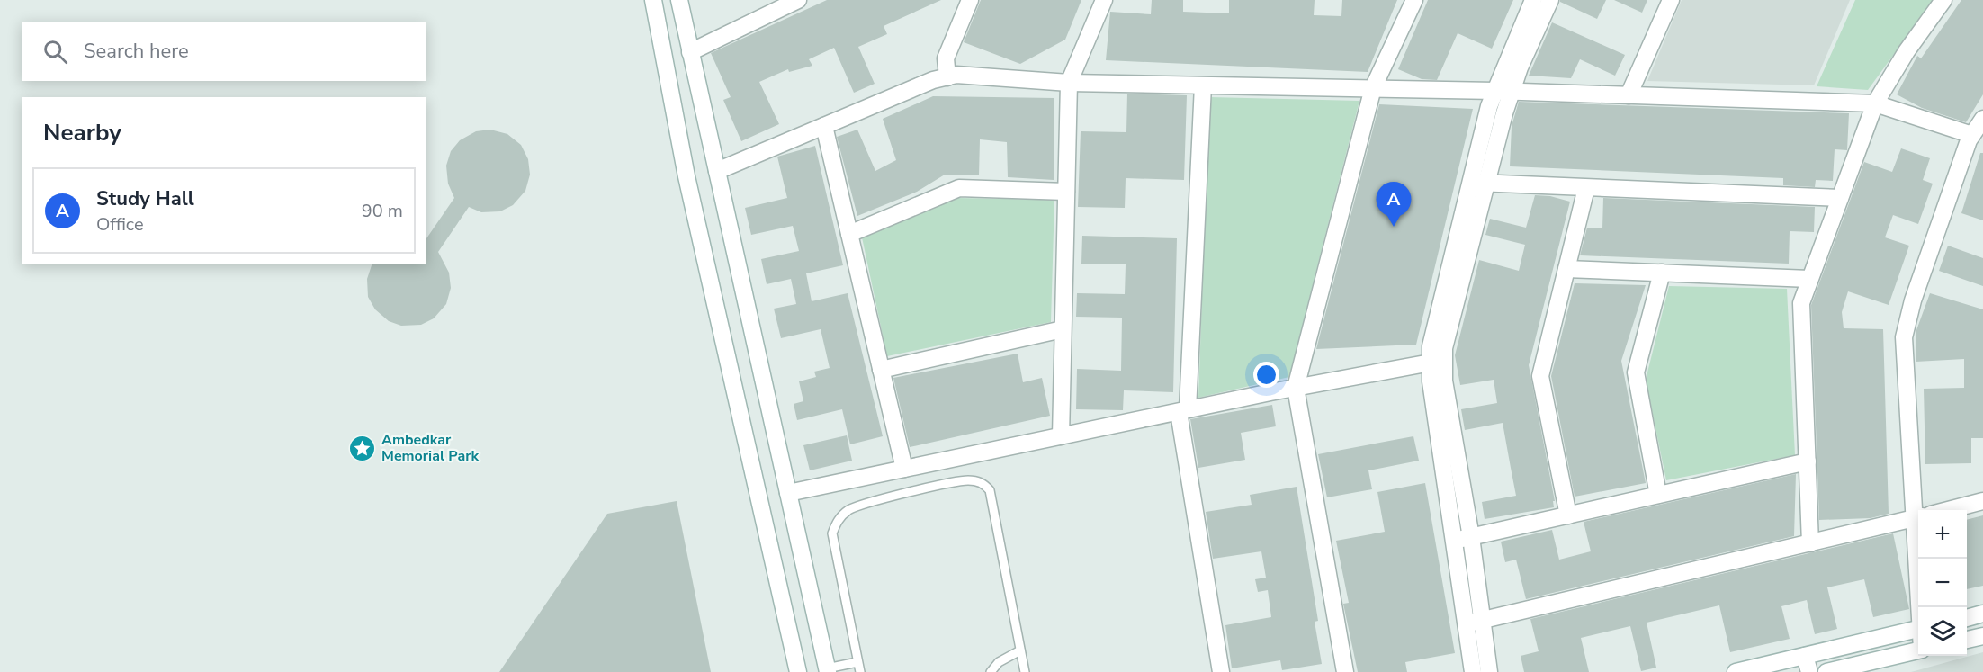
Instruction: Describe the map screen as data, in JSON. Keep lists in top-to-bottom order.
{
  "places": {
    "place": ["Ambedkar Memorial Park"]
  },
  "page": {
    "search": "Search here",
    "heading": "Nearby",
    "list": [
      {
        "mark": "A",
        "name": "Study Hall",
        "note": "Office",
        "value": "90 m"
      }
    ],
    "pins": "A",
    "map_buttons": ["+", "−"]
  }
}
